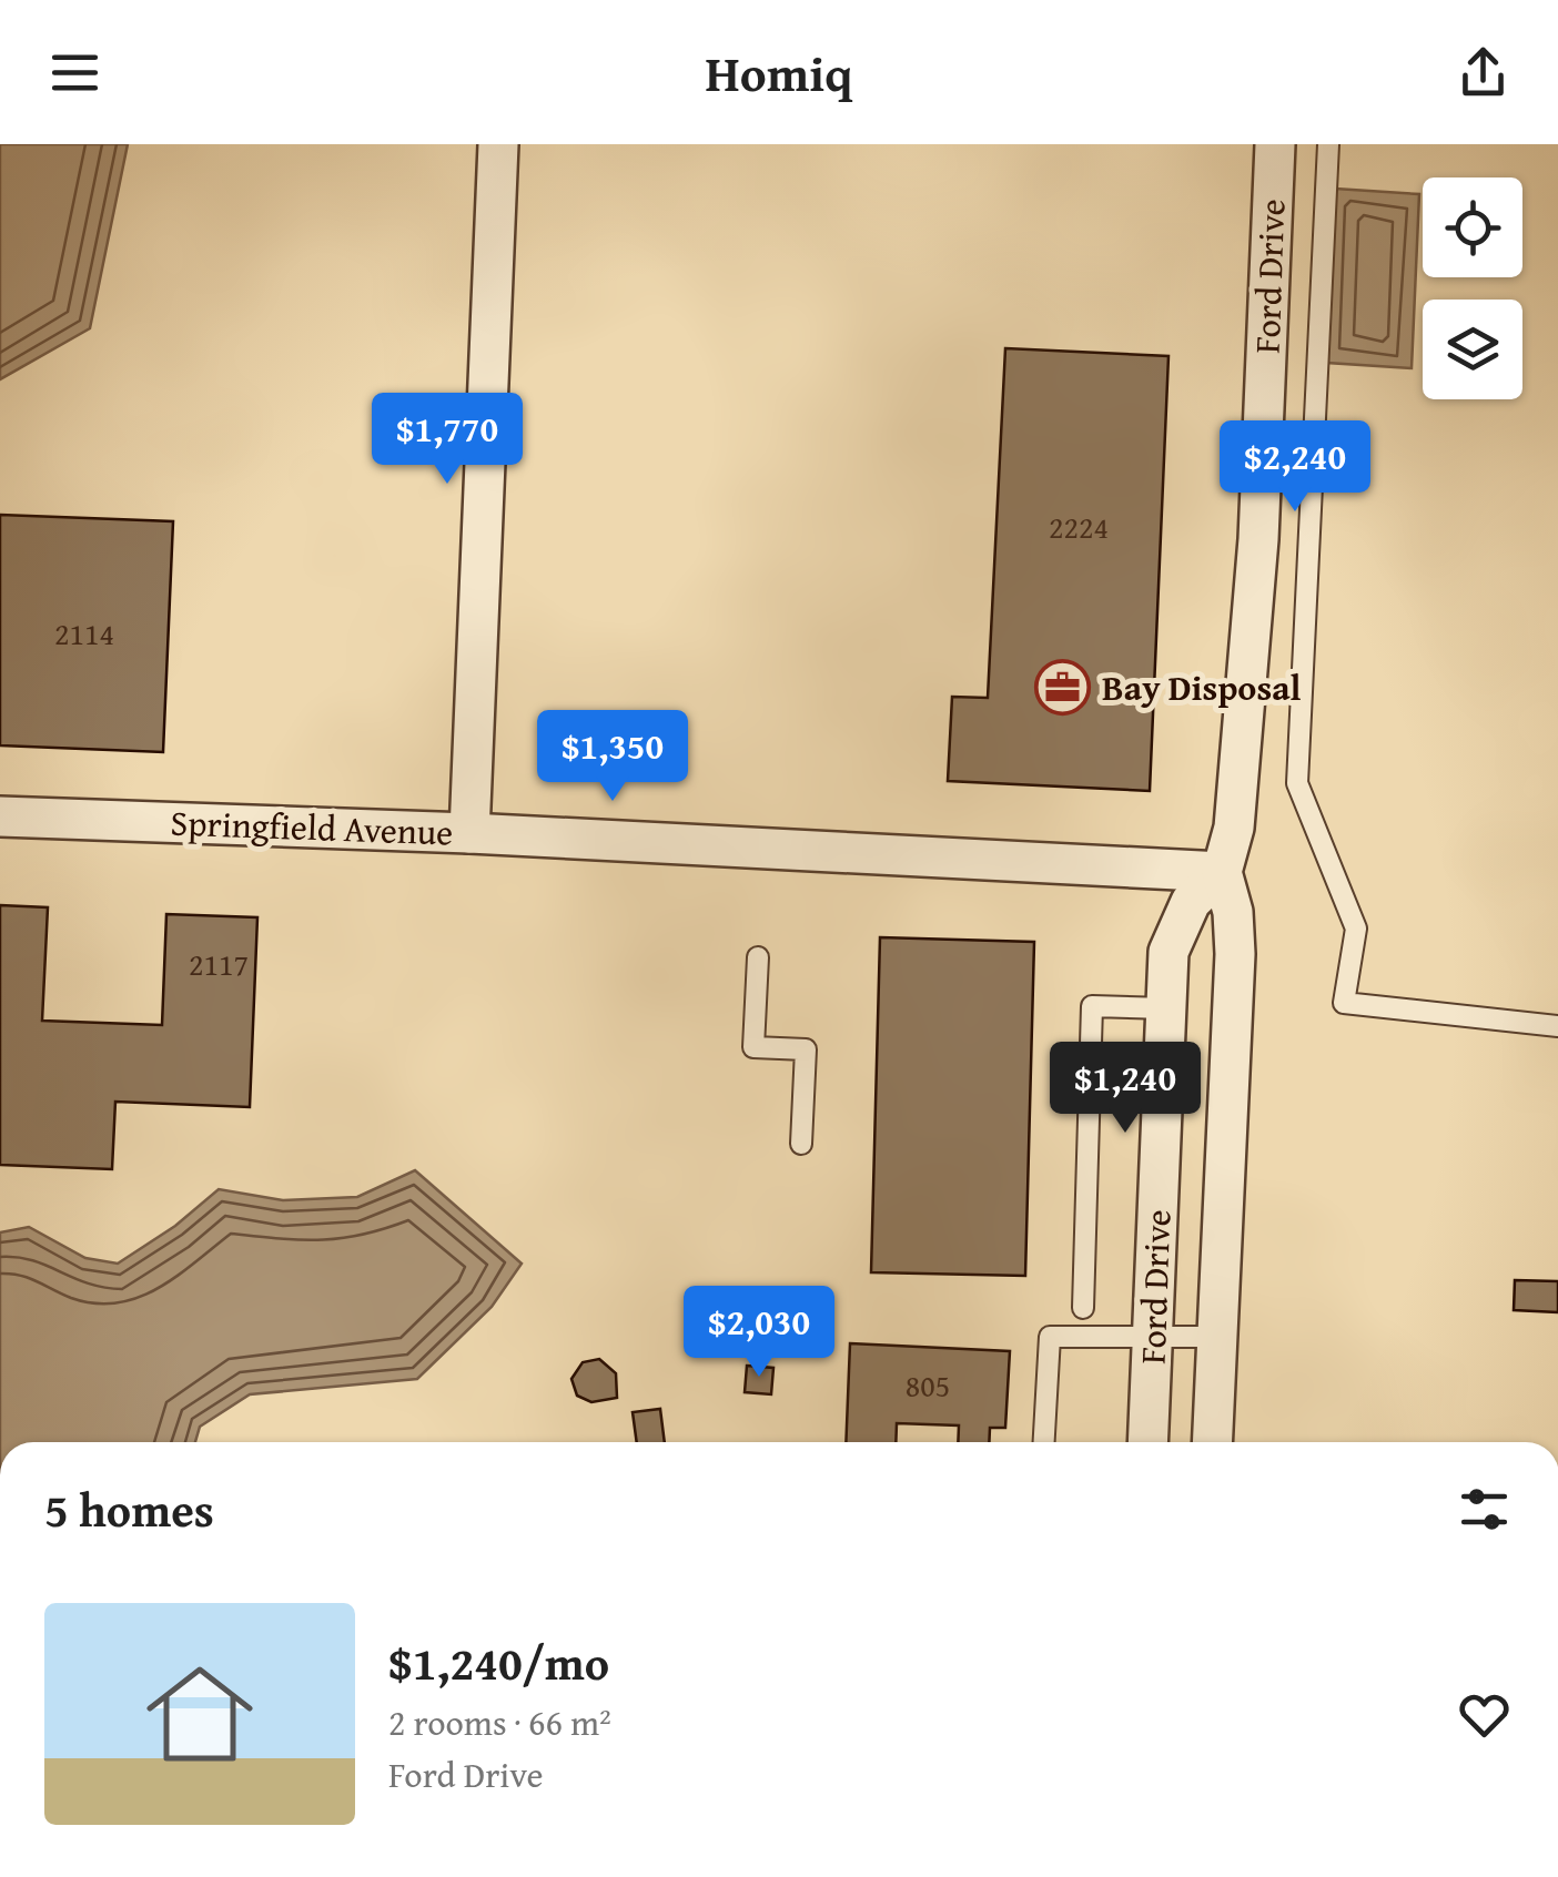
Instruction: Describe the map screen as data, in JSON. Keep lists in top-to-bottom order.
{
  "streets": {
    "street": ["Ford Drive", "Springfield Avenue"]
  },
  "crossings": [
    ["Ford Drive", "Springfield Avenue"]
  ],
  "places": {
    "office": ["Bay Disposal"]
  },
  "house_numbers": [
    "2224",
    "2114",
    "2117",
    "805"
  ],
  "page": {
    "header": "Homiq",
    "price": [
      "$1,770",
      "$2,240",
      "$1,350",
      "$1,240",
      "$2,030"
    ],
    "heading": "5 homes",
    "list": [
      {
        "name": "$1,240/mo",
        "note": "2 rooms · 66 m² · Ford Drive"
      }
    ]
  }
}
